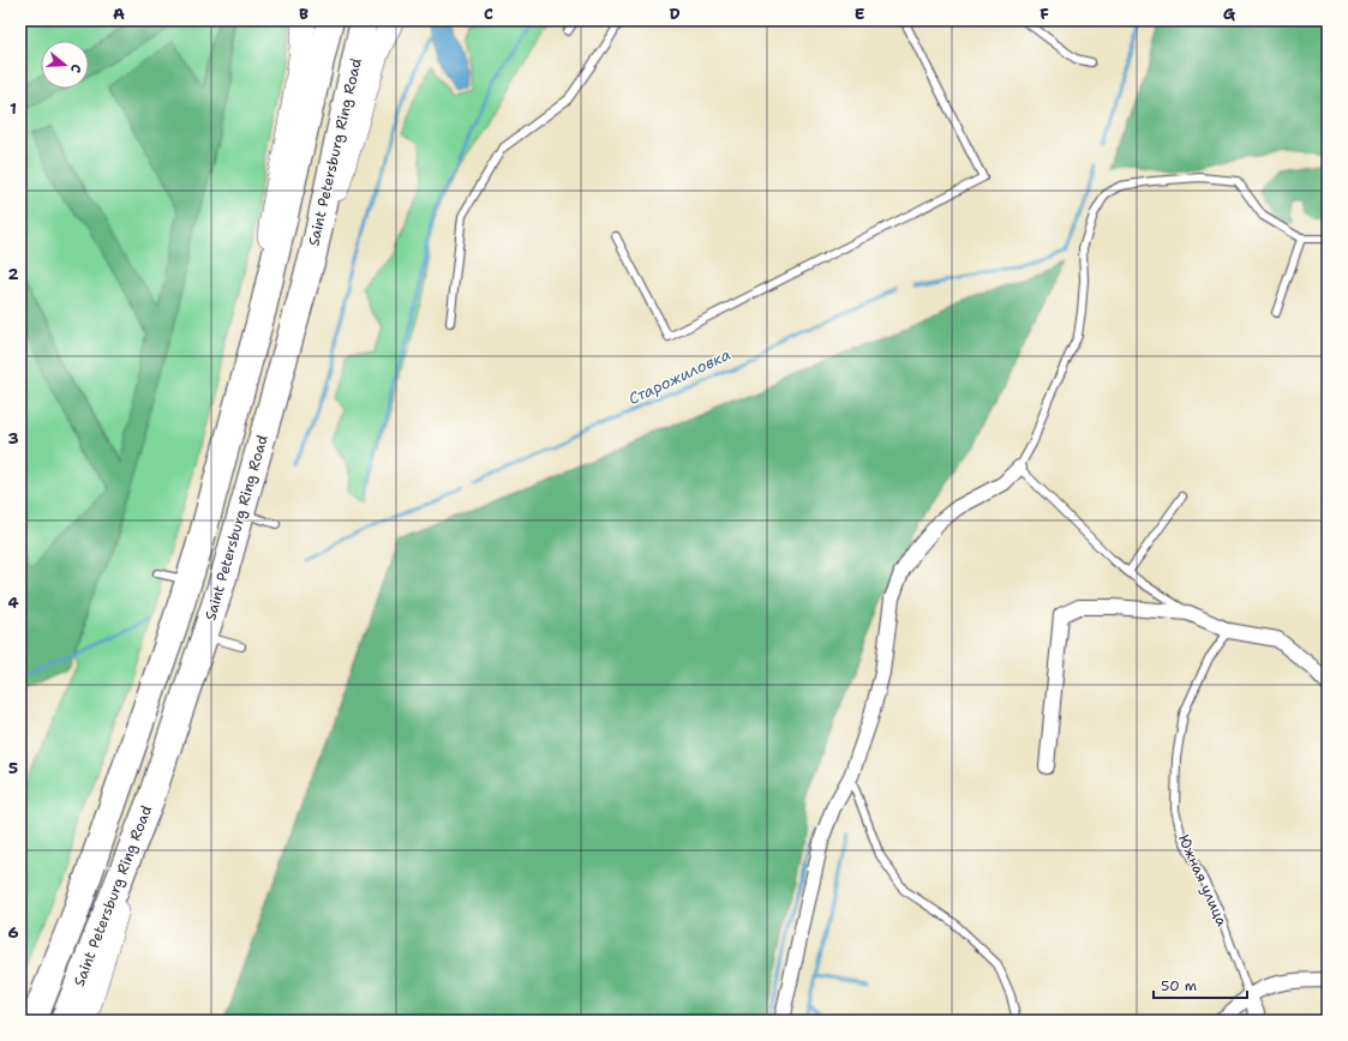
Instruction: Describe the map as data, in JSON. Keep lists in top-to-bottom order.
{
  "streets": {
    "highway": ["Saint Petersburg Ring Road"],
    "street": ["Южная улица"]
  },
  "water": ["Старожиловка"],
  "scale_bar": "50 m",
  "north": "right",
  "grid": {
    "columns": [
      "A",
      "B",
      "C",
      "D",
      "E",
      "F",
      "G"
    ],
    "rows": [
      "1",
      "2",
      "3",
      "4",
      "5",
      "6"
    ]
  }
}
